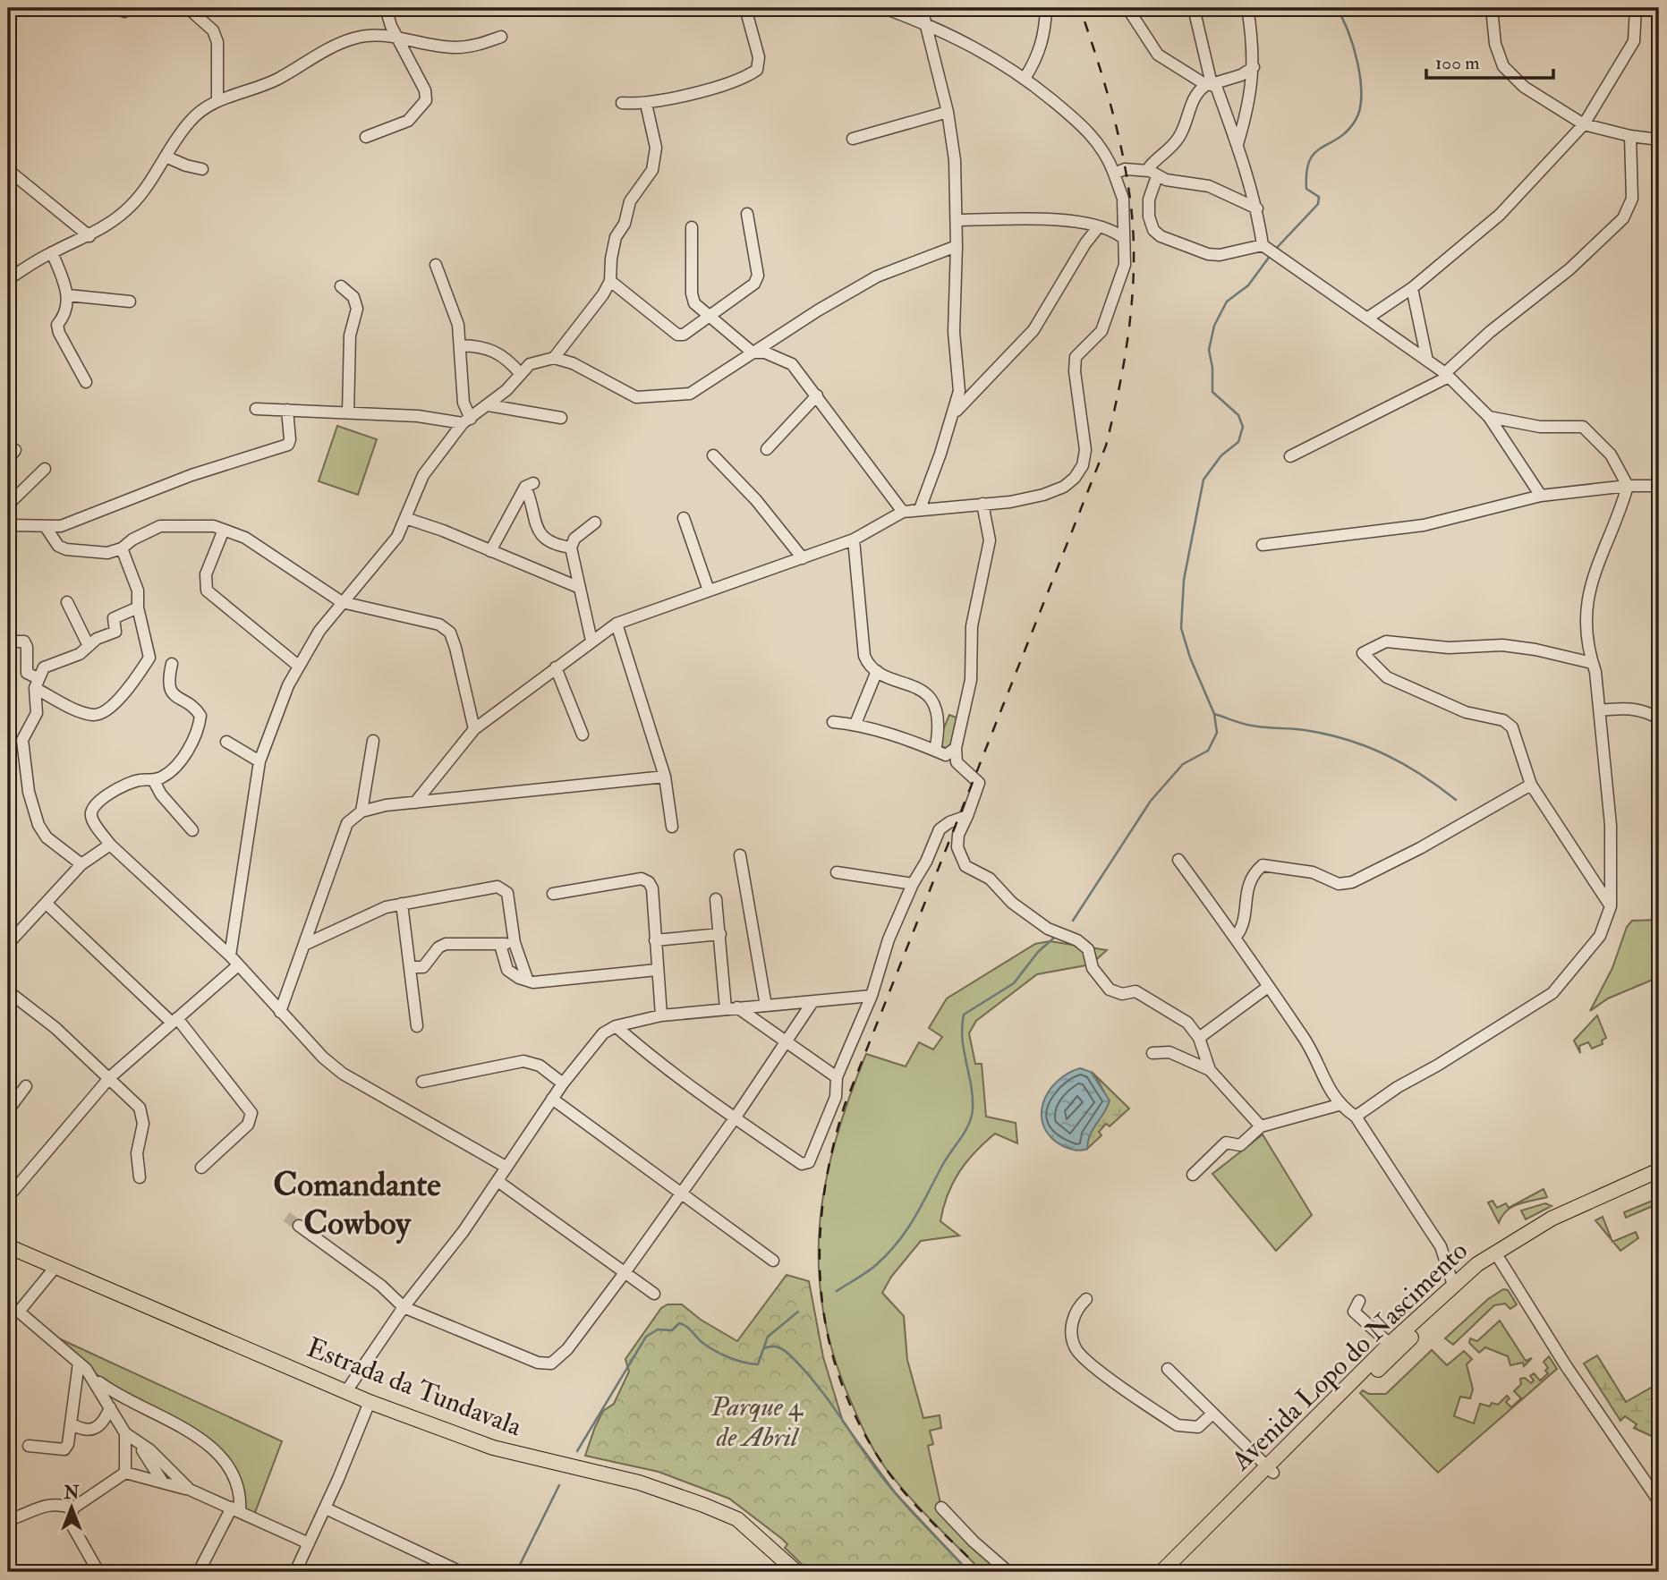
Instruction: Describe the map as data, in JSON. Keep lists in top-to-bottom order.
{
  "streets": {
    "main road": ["Avenida Lopo do Nascimento", "Estrada da Tundavala"]
  },
  "districts": ["Comandante Cowboy"],
  "parks": ["Parque 4 de Abril"],
  "scale_bar": "100 m",
  "north": "top"
}
